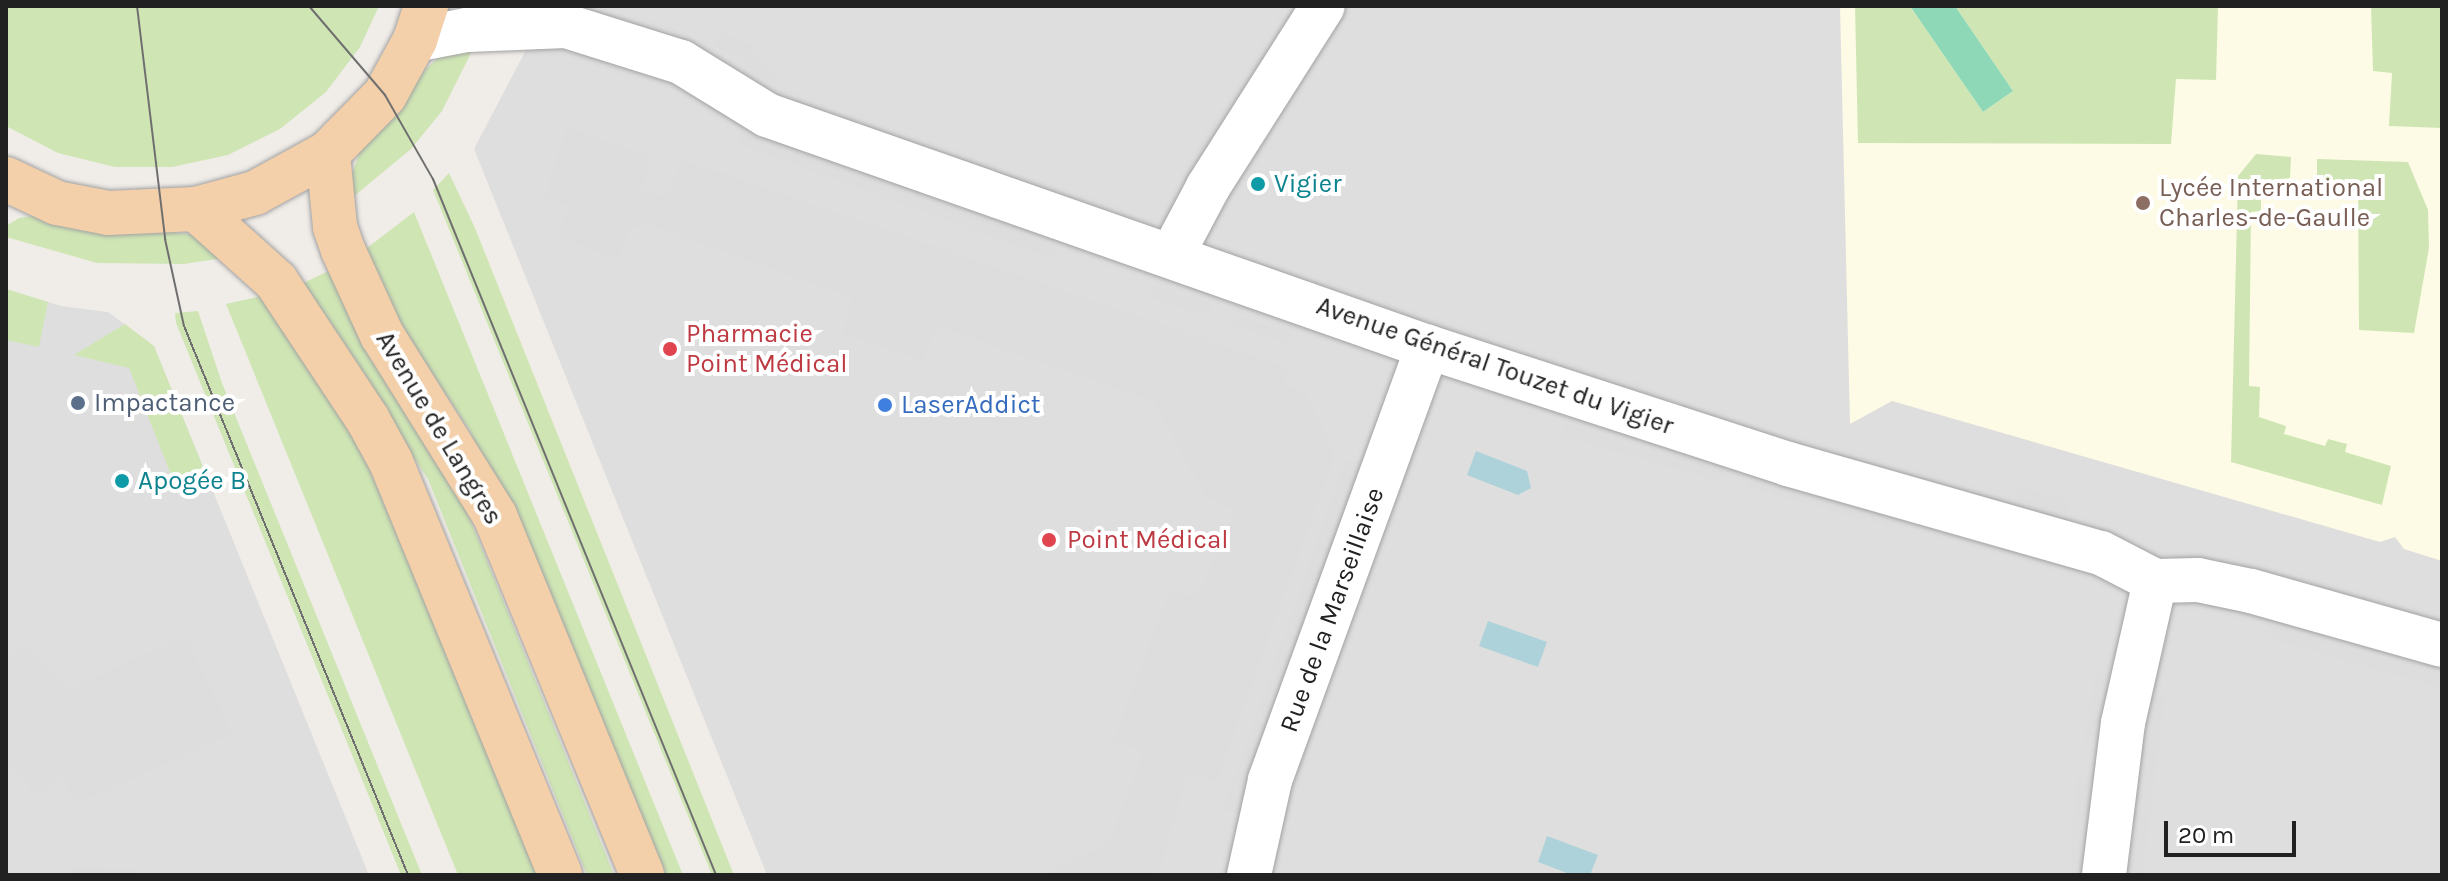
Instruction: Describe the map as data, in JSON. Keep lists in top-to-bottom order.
{
  "streets": {
    "main road": ["Avenue de Langres"],
    "street": ["Avenue Général Touzet du Vigier", "Rue de la Marseillaise"]
  },
  "crossings": [
    ["Avenue Général Touzet du Vigier", "Rue de la Marseillaise"]
  ],
  "places": [
    "Vigier",
    "Lycée International Charles-de-Gaulle",
    "Pharmacie Point Médical",
    "Impactance",
    "LaserAddict",
    "Apogée B",
    "Point Médical"
  ],
  "scale_bar": "20 m"
}
